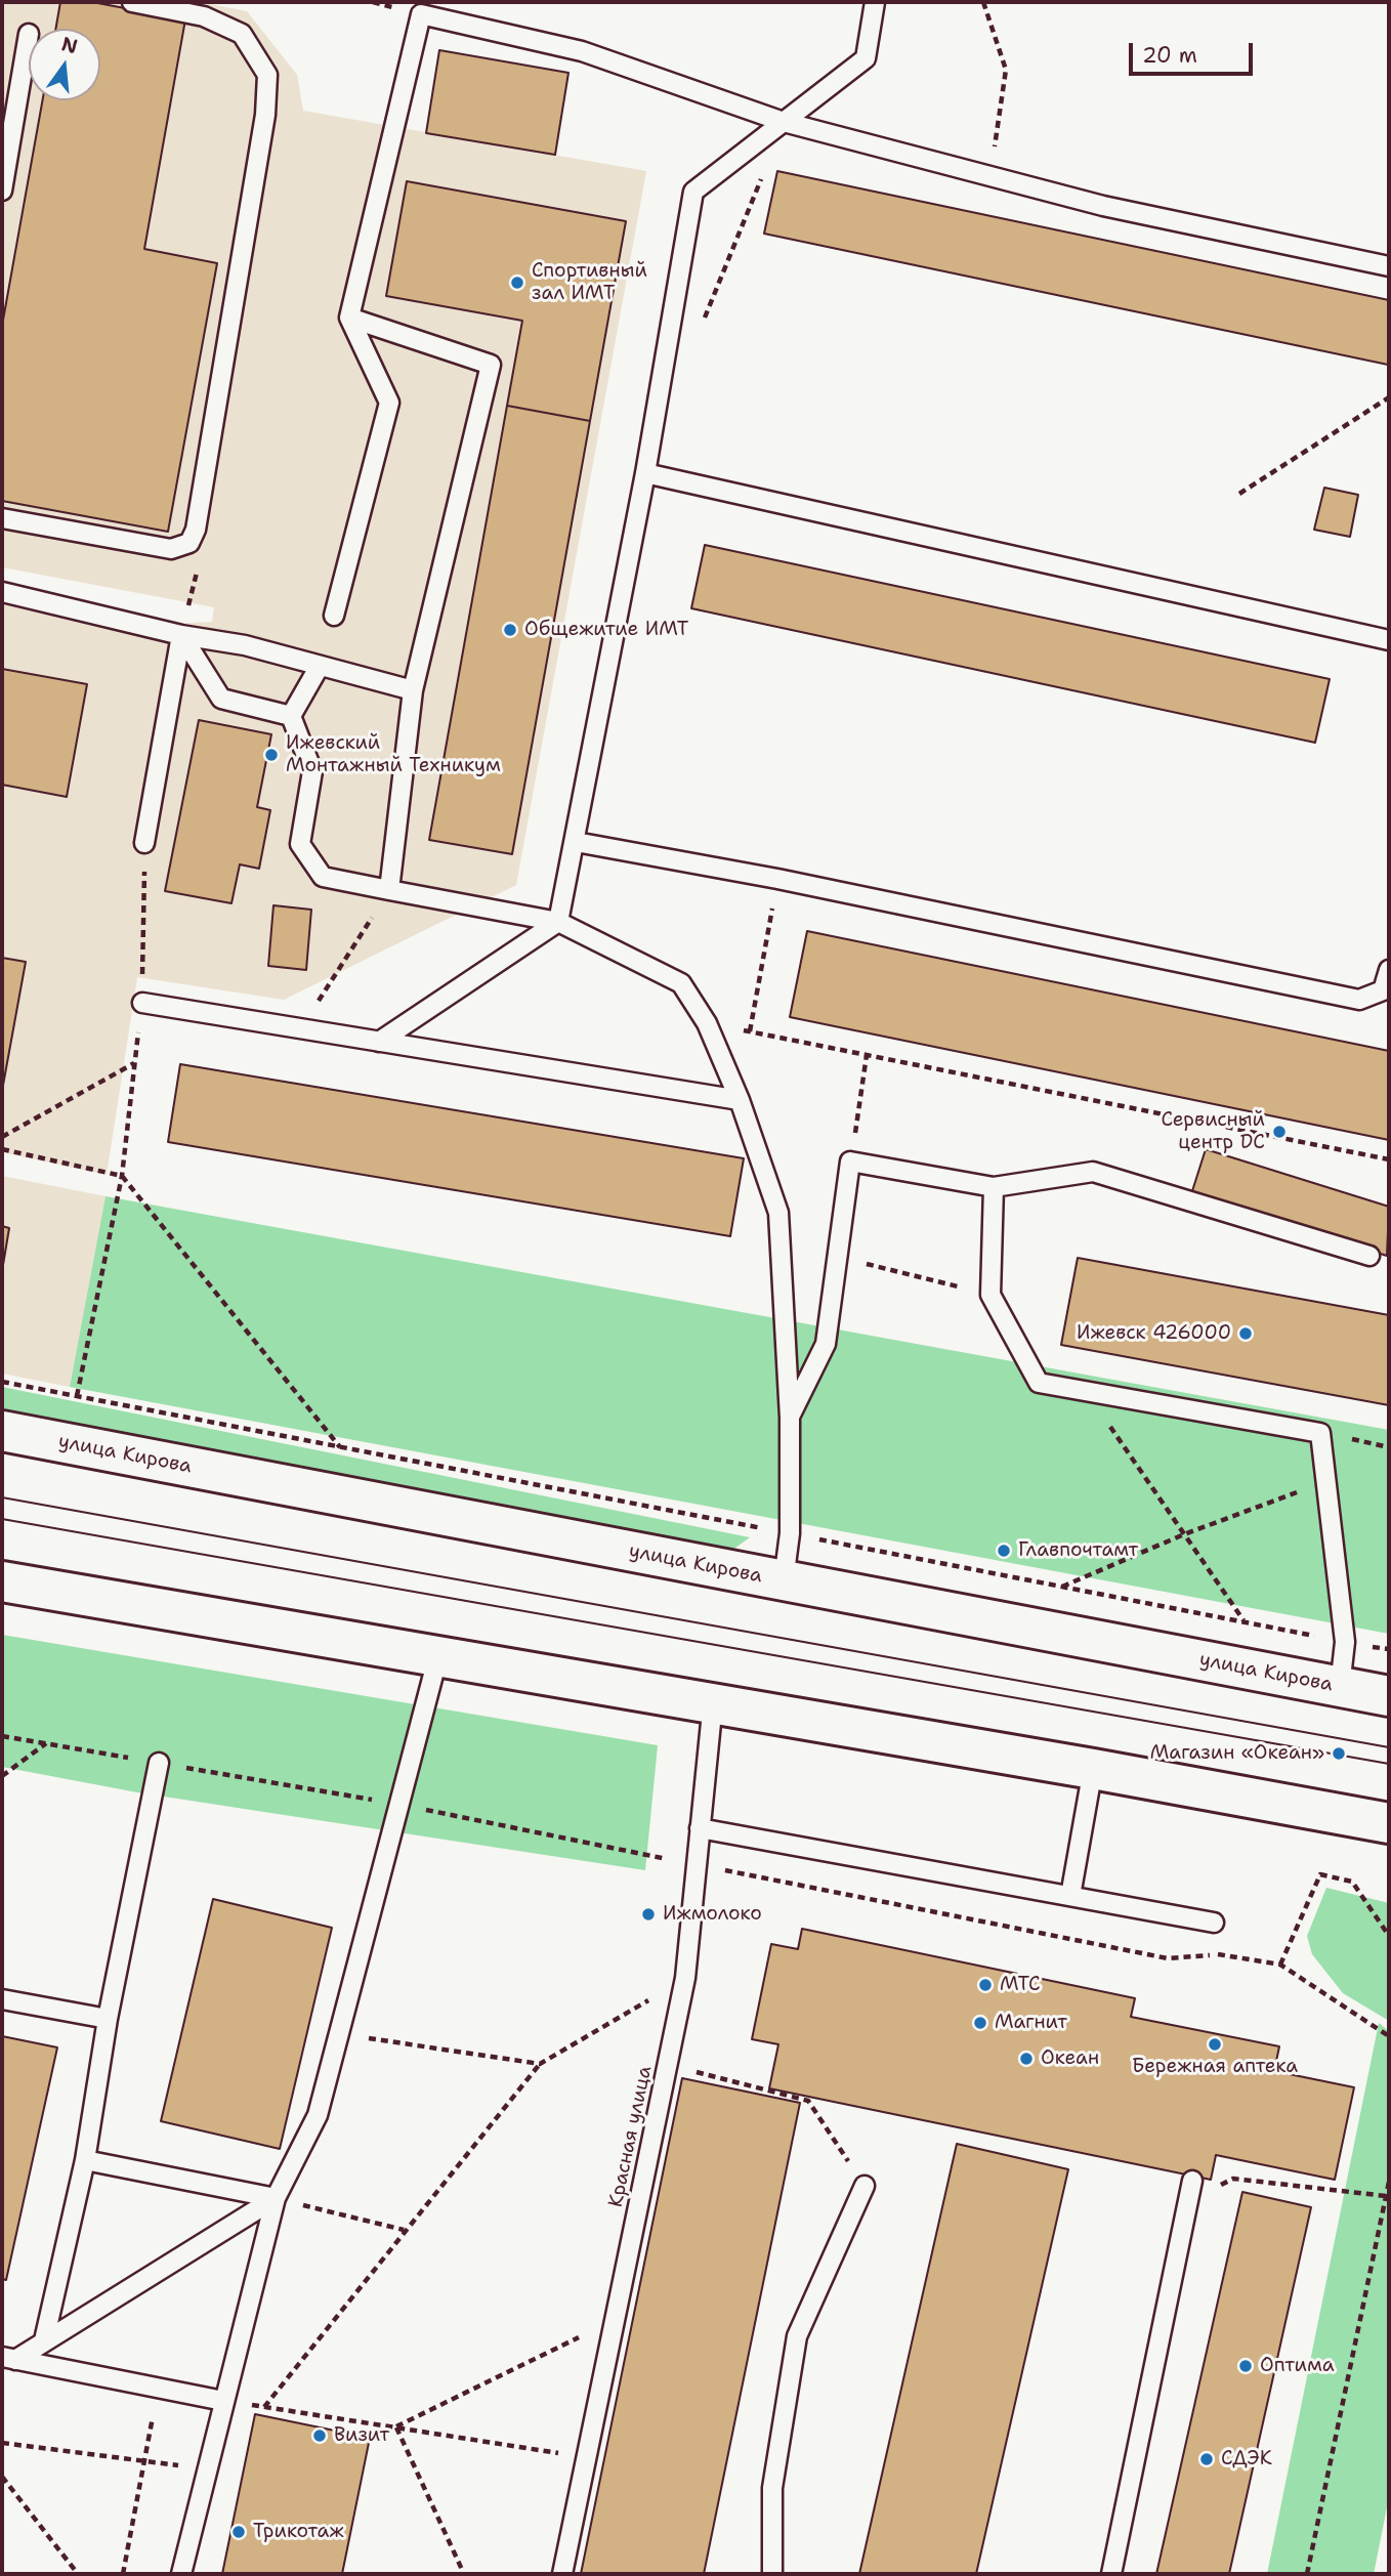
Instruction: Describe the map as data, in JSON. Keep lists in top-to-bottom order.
{
  "streets": {
    "main road": ["улица Кирова"],
    "lane": ["Красная улица"]
  },
  "places": [
    "Спортивный зал ИМТ",
    "Общежитие ИМТ",
    "Ижевский Монтажный Техникум",
    "Сервисный центр DC",
    "Ижевск 426000",
    "Главпочтамт",
    "Магазин «Океан»",
    "Ижмолоко",
    "МТС",
    "Магнит",
    "Бережная аптека",
    "Океан",
    "Оптима",
    "Визит",
    "СДЭК",
    "Трикотаж"
  ],
  "scale_bar": "20 m",
  "north": "top"
}
